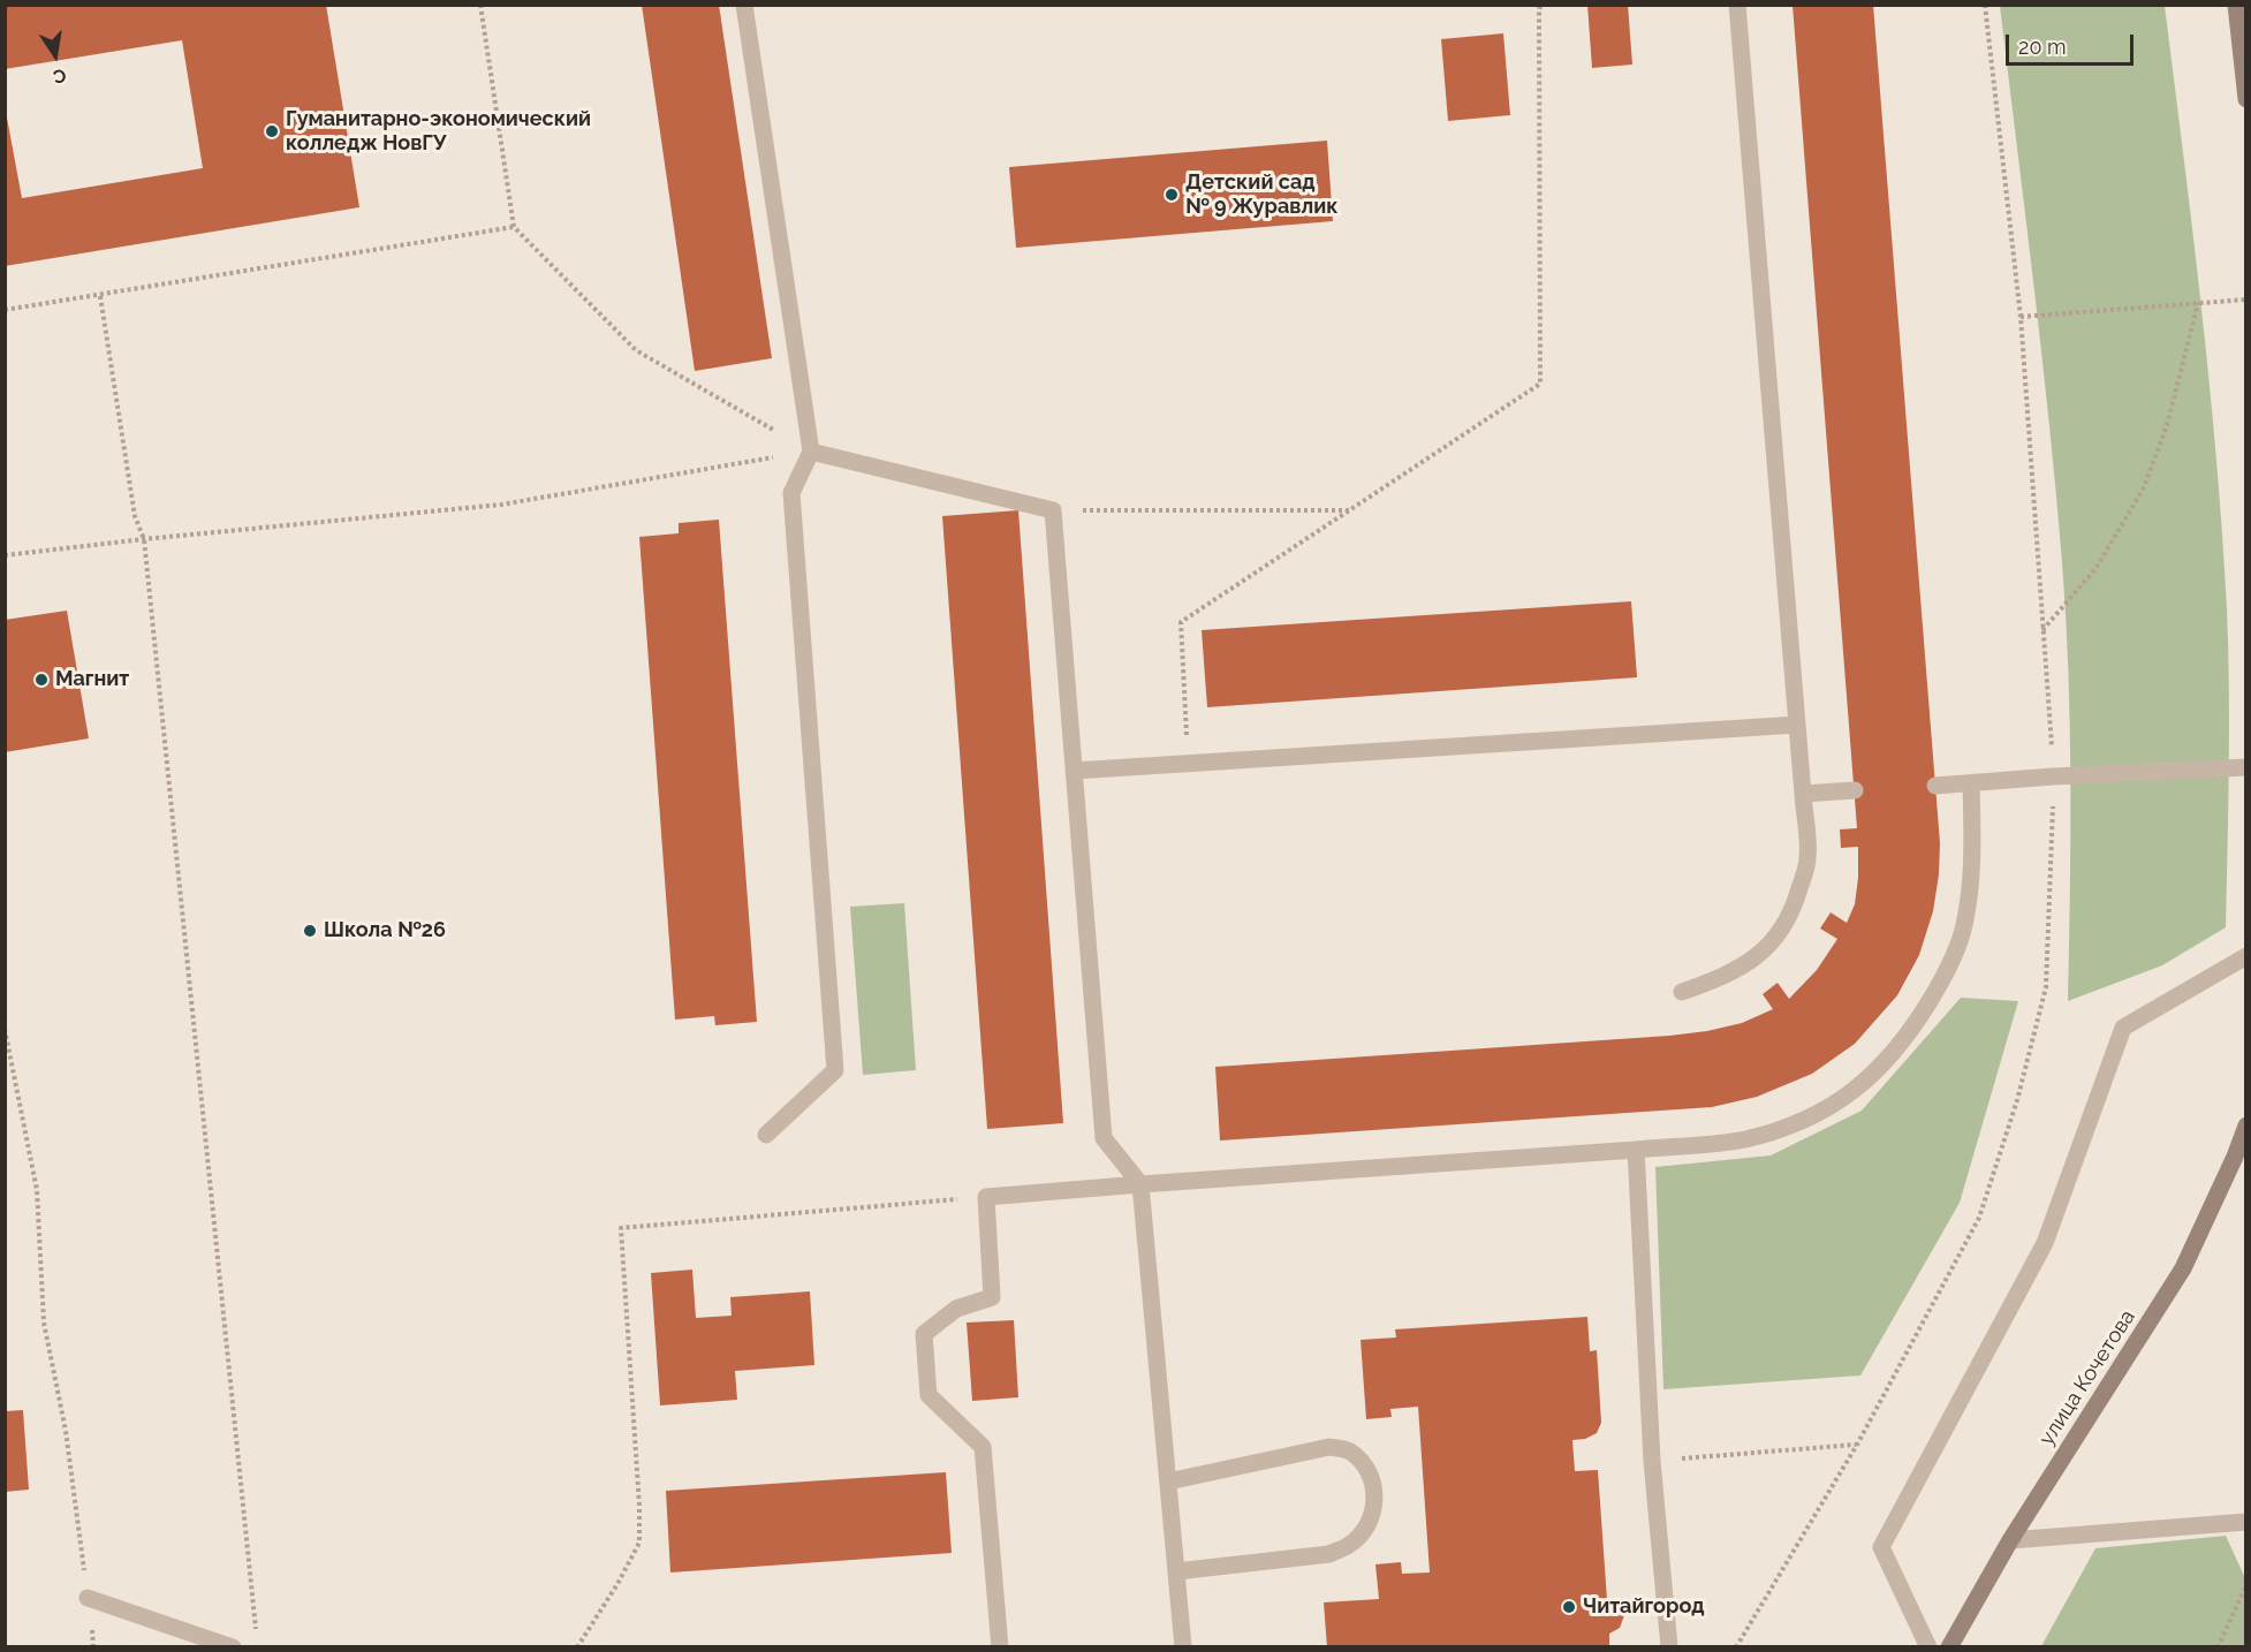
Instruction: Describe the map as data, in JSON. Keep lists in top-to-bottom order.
{
  "streets": {
    "main road": ["улица Кочетова"]
  },
  "places": [
    "Гуманитарно-экономический колледж НовГУ",
    "Детский сад № 9 Журавлик",
    "Магнит",
    "Школа №26",
    "Читайгород"
  ],
  "scale_bar": "20 m",
  "north": "bottom"
}
